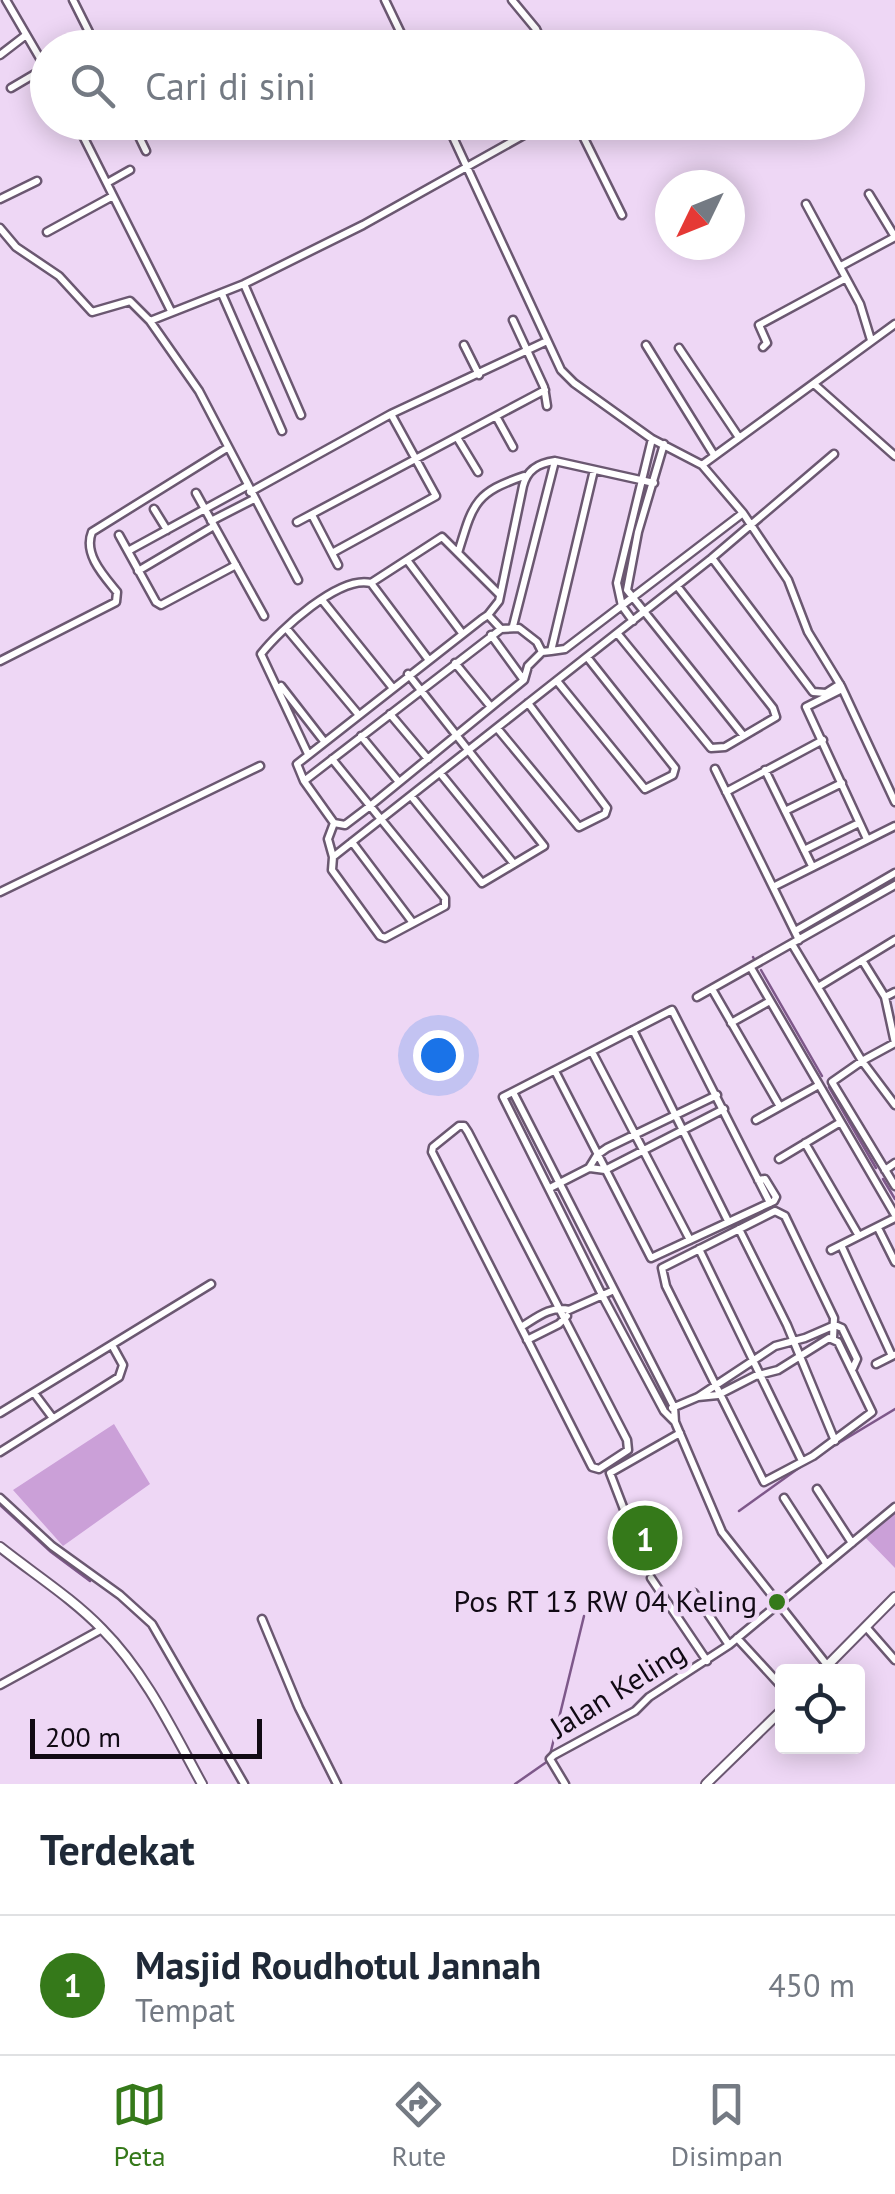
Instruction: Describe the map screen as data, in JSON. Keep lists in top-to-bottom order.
{
  "streets": {
    "street": ["Jalan Keling"]
  },
  "places": ["Pos RT 13 RW 04 Keling"],
  "scale_bar": "200 m",
  "north": "bottom left",
  "page": {
    "search": "Cari di sini",
    "pins": "1",
    "scale": "200 m",
    "heading": "Terdekat",
    "list": [
      {
        "mark": "1",
        "name": "Masjid Roudhotul Jannah",
        "note": "Tempat",
        "value": "450 m"
      }
    ],
    "nav": ["Peta", "Rute", "Disimpan"]
  }
}
